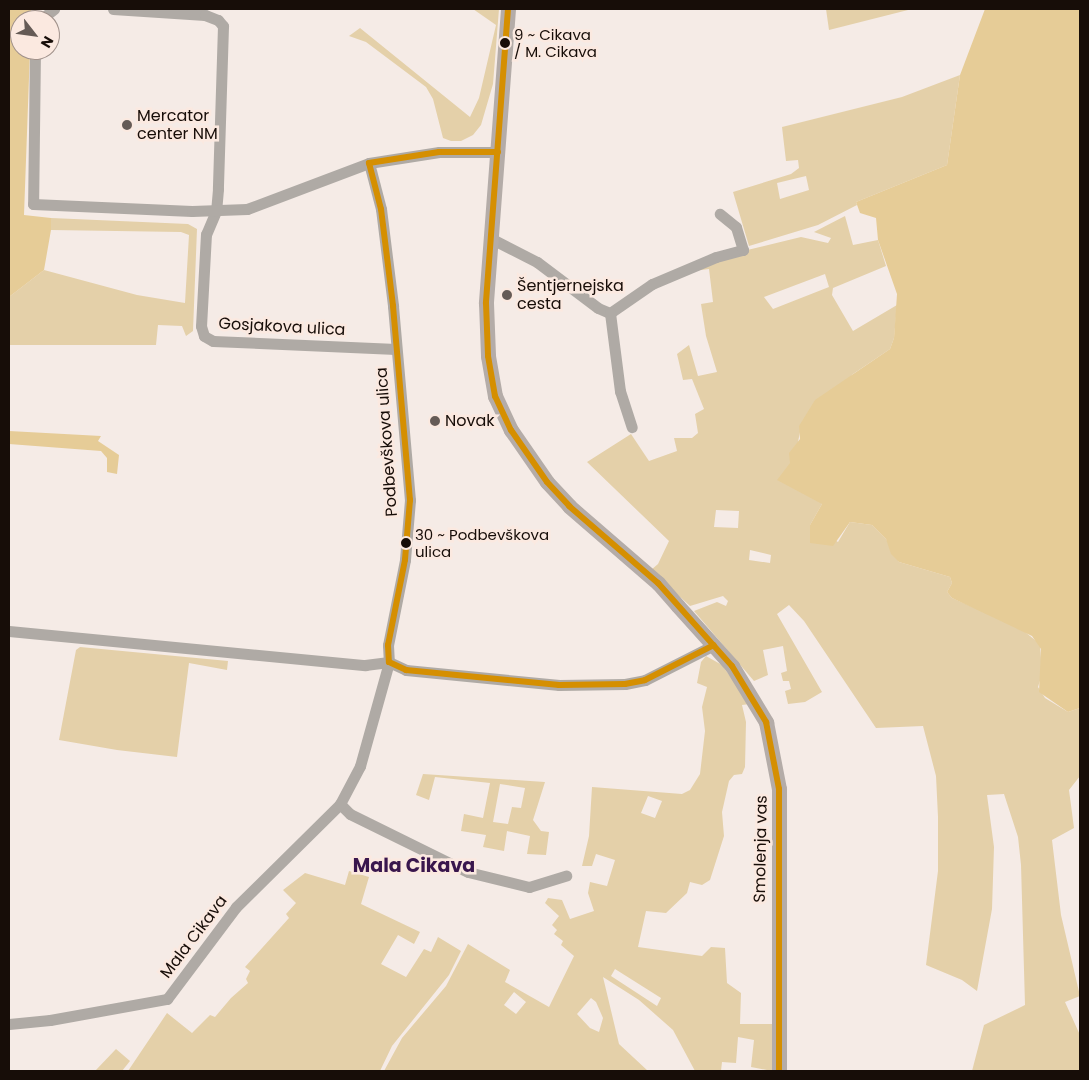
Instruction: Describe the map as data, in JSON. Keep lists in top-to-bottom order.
{
  "streets": {
    "main road": ["Smolenja vas"],
    "street": ["Gosjakova ulica", "Podbevškova ulica", "Mala Cikava"]
  },
  "crossings": [
    ["Gosjakova ulica", "Podbevškova ulica"],
    ["Podbevškova ulica", "Mala Cikava"]
  ],
  "districts": ["Mala Cikava"],
  "places": [
    "9 ~ Cikava / M. Cikava",
    "Mercator center NM",
    "Šentjernejska cesta",
    "Novak",
    "30 ~ Podbevškova ulica"
  ],
  "north": "bottom right"
}
